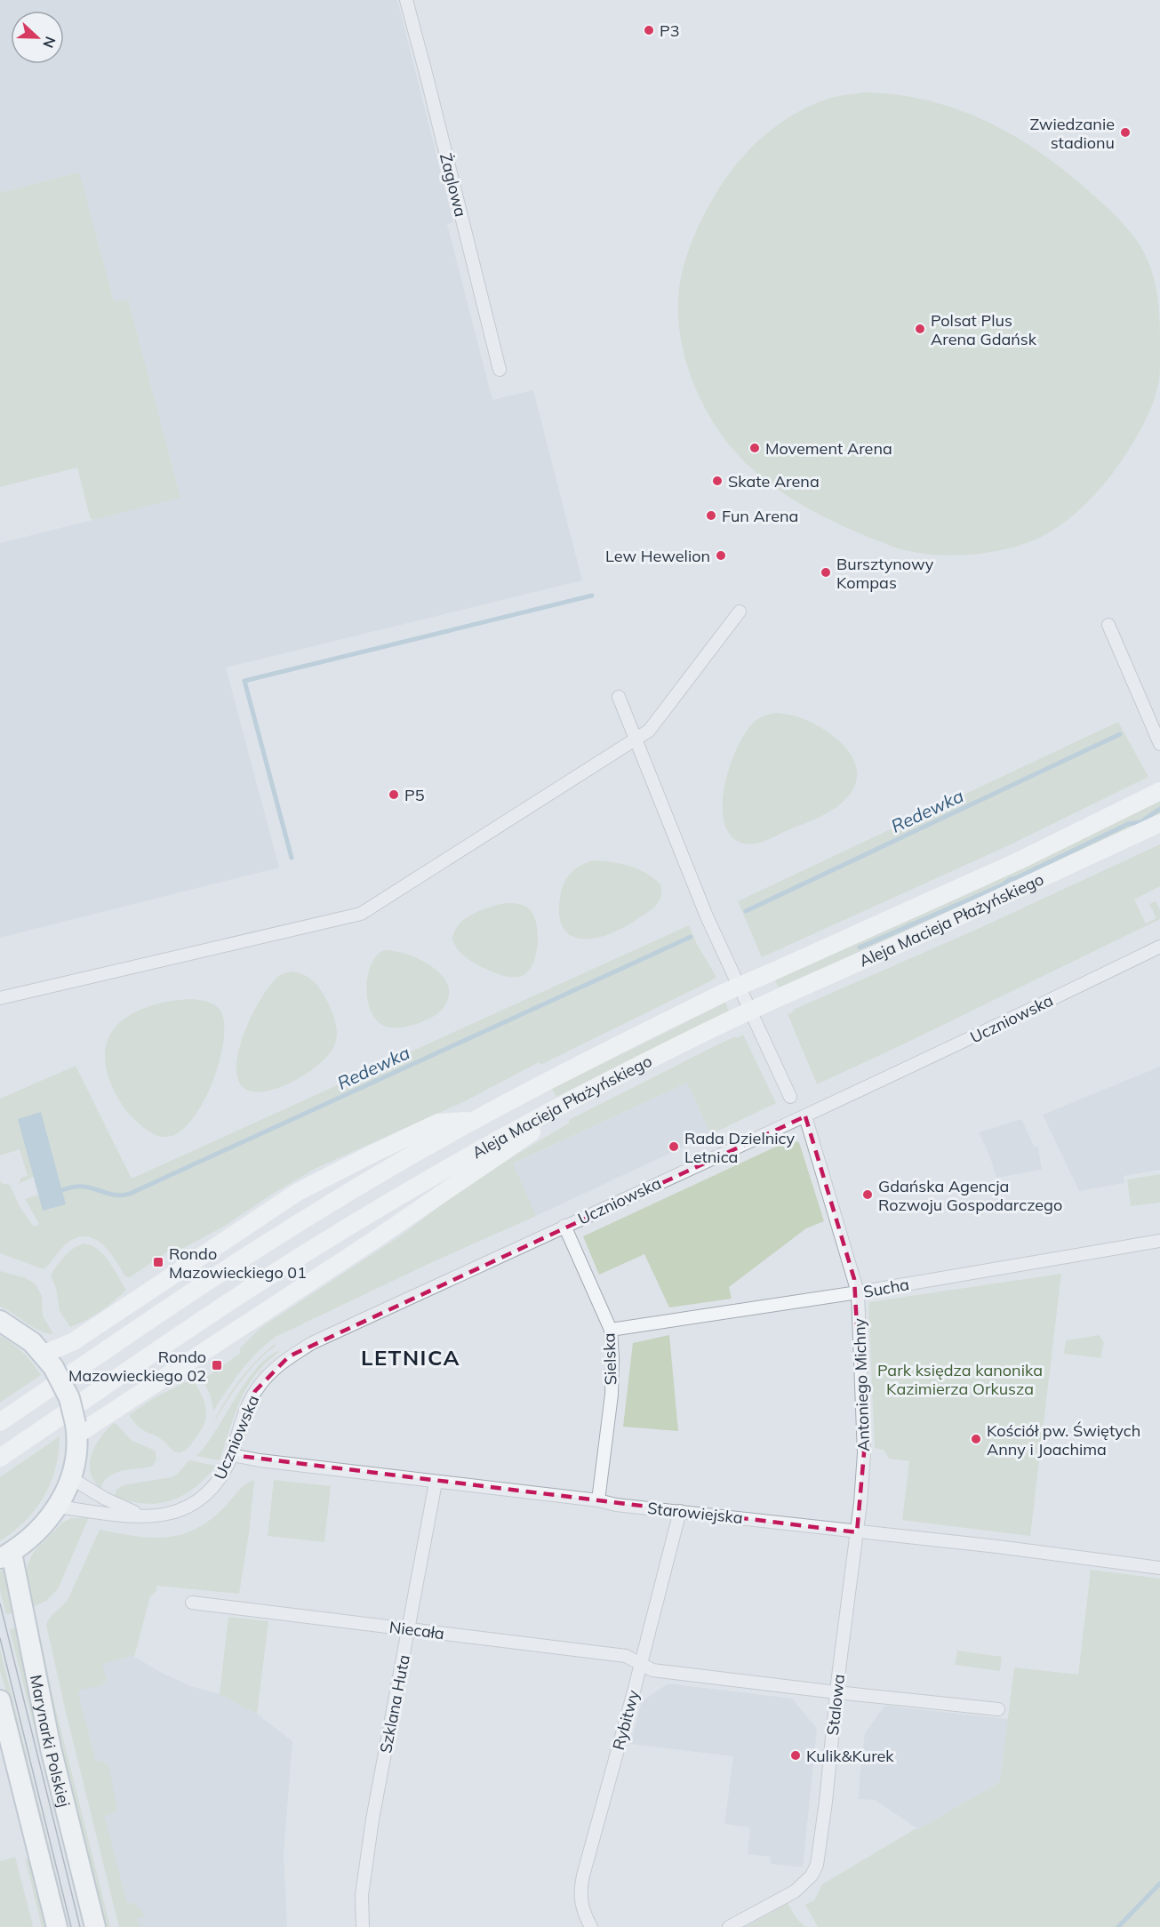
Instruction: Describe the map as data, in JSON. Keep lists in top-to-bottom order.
{
  "streets": {
    "main road": ["Aleja Macieja Płażyńskiego", "Marynarki Polskiej"],
    "street": [
      "Żaglowa",
      "Uczniowska",
      "Sucha",
      "Sielska",
      "Antoniego Michny",
      "Starowiejska",
      "Niecała",
      "Szklana Huta",
      "Stalowa",
      "Rybitwy"
    ]
  },
  "crossings": [
    ["Uczniowska", "Sielska"],
    ["Uczniowska", "Antoniego Michny"],
    ["Uczniowska", "Starowiejska"],
    ["Sucha", "Sielska"],
    ["Sucha", "Antoniego Michny"],
    ["Sielska", "Starowiejska"],
    ["Antoniego Michny", "Starowiejska"],
    ["Antoniego Michny", "Stalowa"],
    ["Starowiejska", "Szklana Huta"],
    ["Starowiejska", "Stalowa"],
    ["Starowiejska", "Rybitwy"],
    ["Niecała", "Szklana Huta"],
    ["Niecała", "Stalowa"],
    ["Niecała", "Rybitwy"]
  ],
  "districts": ["LETNICA"],
  "water": ["Redewka"],
  "parks": ["Park księdza kanonika Kazimierza Orkusza"],
  "places": {
    "other": [
      "P3",
      "Zwiedzanie stadionu",
      "Polsat Plus Arena Gdańsk",
      "Movement Arena",
      "Skate Arena",
      "Fun Arena",
      "Lew Hewelion",
      "Bursztynowy Kompas",
      "P5",
      "Rada Dzielnicy Letnica",
      "Gdańska Agencja Rozwoju Gospodarczego",
      "Kościół pw. Świętych Anny i Joachima",
      "Kulik&Kurek"
    ],
    "transit": ["Rondo Mazowieckiego 01", "Rondo Mazowieckiego 02"]
  },
  "north": "right"
}
